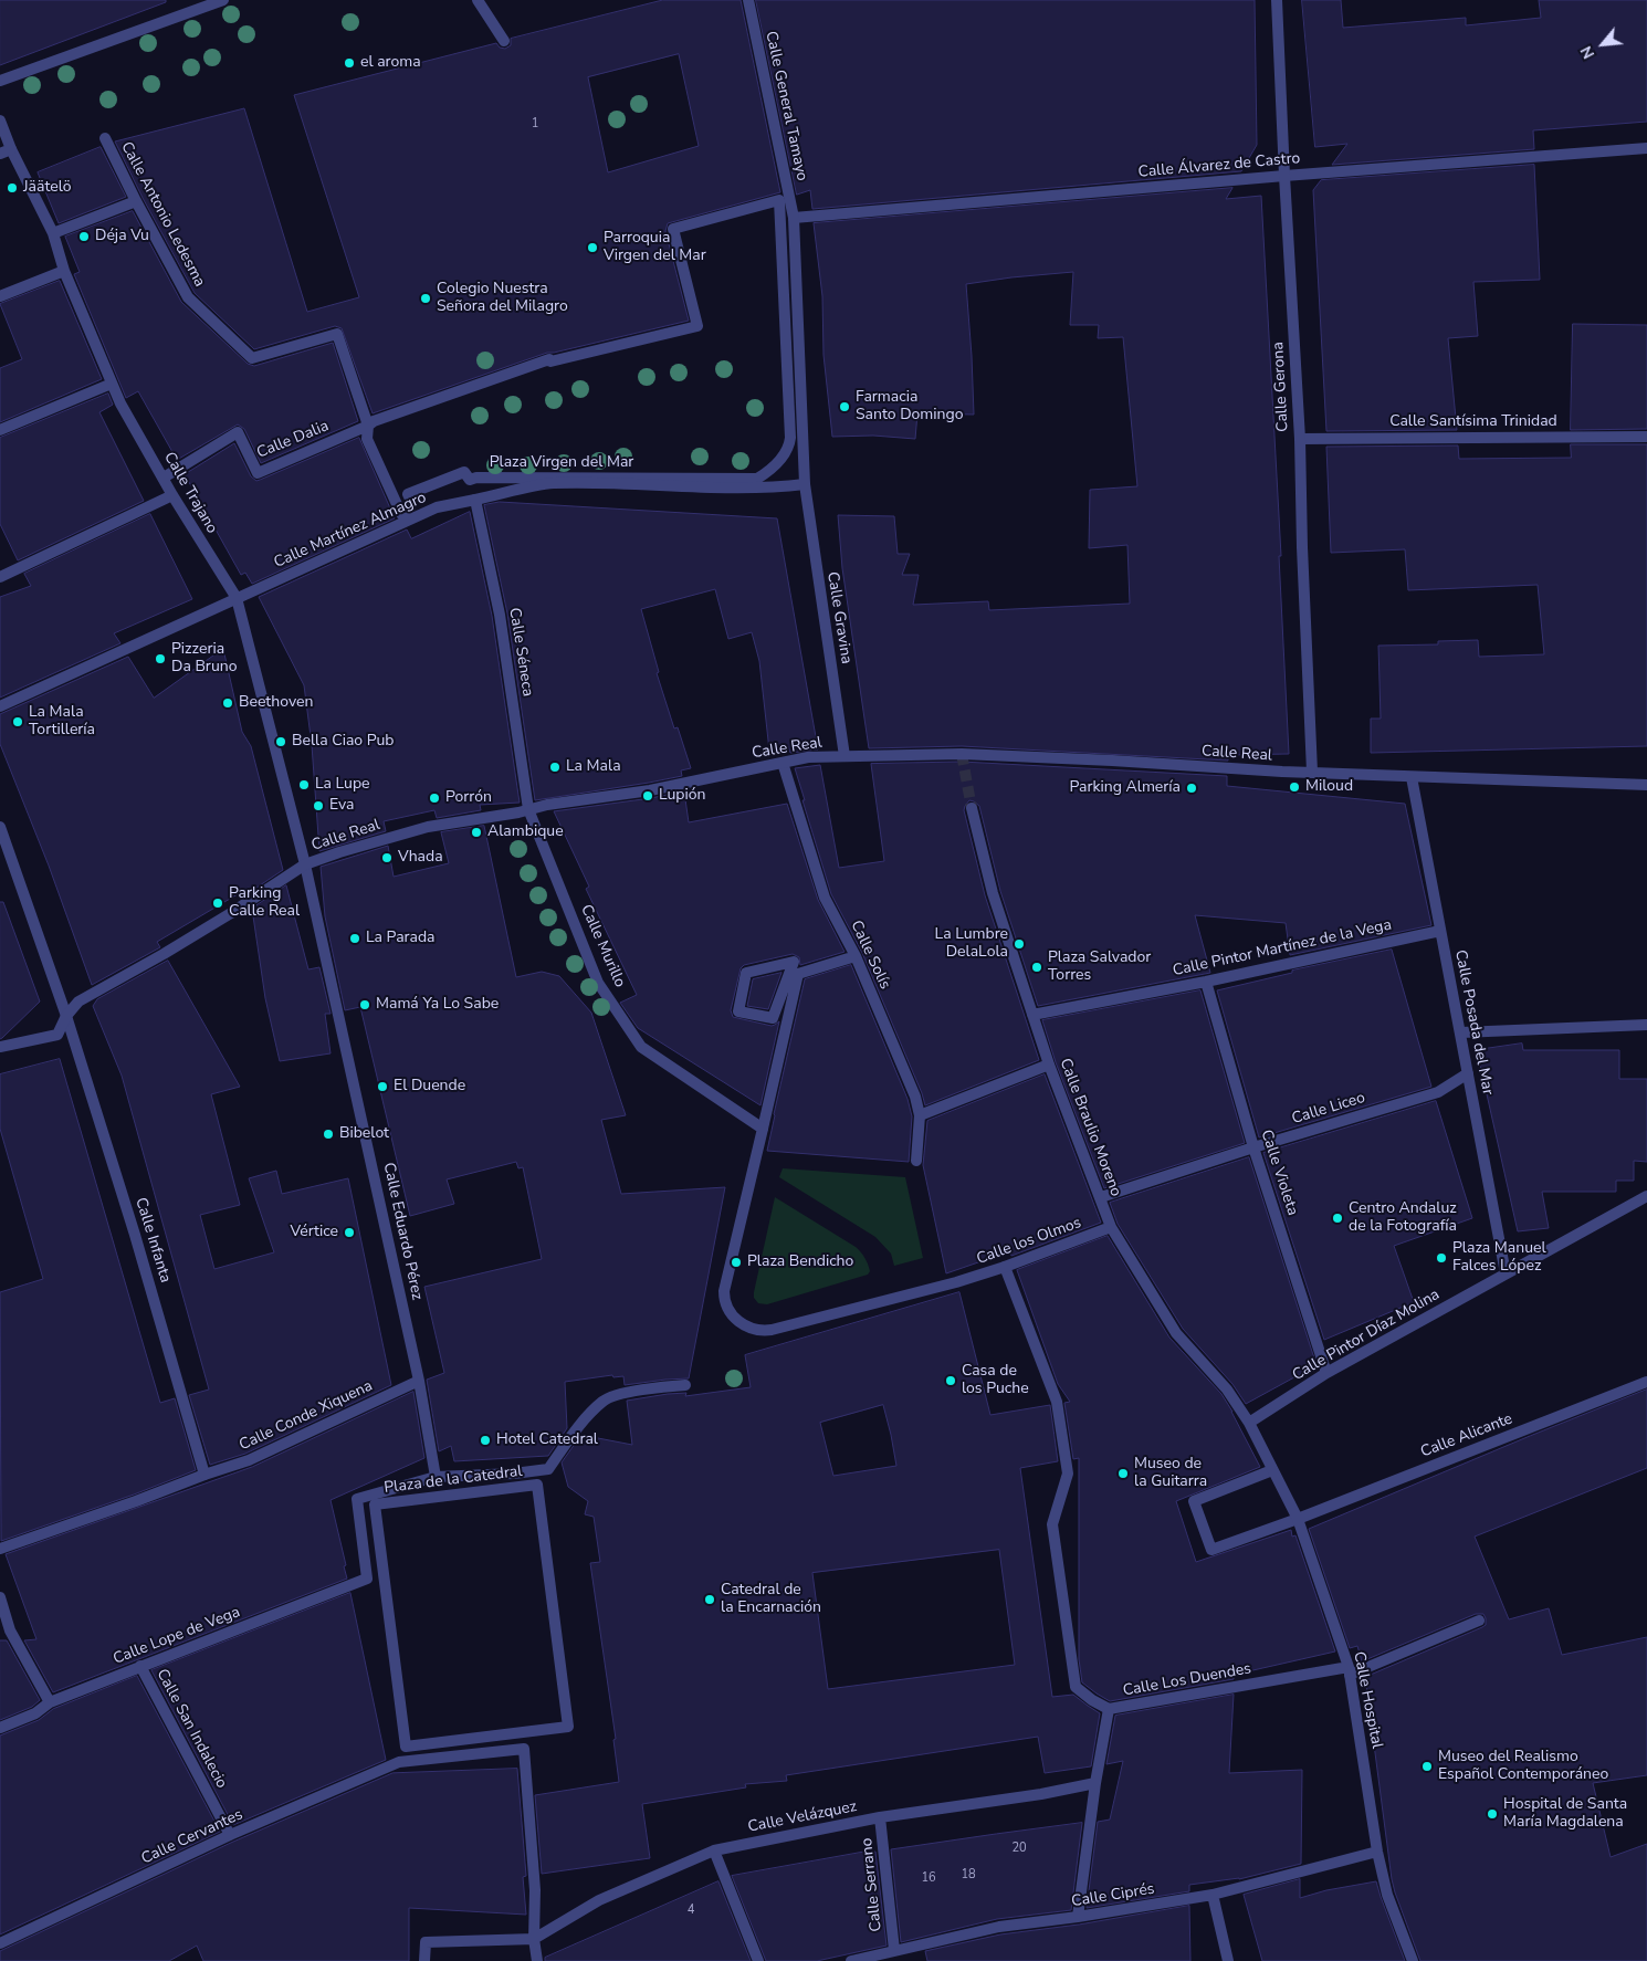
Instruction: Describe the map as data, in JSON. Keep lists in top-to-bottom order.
{
  "streets": {
    "street": [
      "Calle General Tamayo",
      "Calle Álvarez de Castro",
      "Calle Antonio Ledesma",
      "Calle Gerona",
      "Calle Santísima Trinidad",
      "Calle Dalia",
      "Plaza Virgen del Mar",
      "Calle Trajano",
      "Calle Martínez Almagro",
      "Calle Gravina",
      "Calle Séneca",
      "Calle Real",
      "Calle Murillo",
      "Calle Pintor Martínez de la Vega",
      "Calle Solís",
      "Calle Posada del Mar",
      "Calle Liceo",
      "Calle Braulio Moreno",
      "Calle Violeta",
      "Calle Eduardo Pérez",
      "Calle Infanta",
      "Calle los Olmos",
      "Calle Pintor Díaz Molina",
      "Calle Conde Xiquena",
      "Calle Alicante",
      "Plaza de la Catedral",
      "Calle Lope de Vega",
      "Calle Los Duendes",
      "Calle Hospital",
      "Calle San Indalecio",
      "Calle Velázquez",
      "Calle Cervantes",
      "Calle Serrano",
      "Calle Ciprés"
    ]
  },
  "crossings": [
    ["Calle General Tamayo", "Calle Álvarez de Castro"],
    ["Calle Álvarez de Castro", "Calle Gerona"],
    ["Calle Antonio Ledesma", "Calle Dalia"],
    ["Calle Antonio Ledesma", "Plaza Virgen del Mar"],
    ["Calle Gerona", "Calle Santísima Trinidad"],
    ["Calle Gerona", "Calle Real"],
    ["Calle Dalia", "Plaza Virgen del Mar"],
    ["Calle Dalia", "Calle Trajano"],
    ["Calle Trajano", "Calle Martínez Almagro"],
    ["Calle Trajano", "Calle Real"],
    ["Calle Trajano", "Calle Eduardo Pérez"],
    ["Calle Martínez Almagro", "Calle Gravina"],
    ["Calle Martínez Almagro", "Calle Séneca"],
    ["Calle Gravina", "Calle Real"],
    ["Calle Séneca", "Calle Real"],
    ["Calle Séneca", "Calle Murillo"],
    ["Calle Real", "Calle Murillo"],
    ["Calle Real", "Calle Solís"],
    ["Calle Real", "Calle Posada del Mar"],
    ["Calle Real", "Calle Eduardo Pérez"],
    ["Calle Real", "Calle Infanta"],
    ["Calle Murillo", "Calle los Olmos"],
    ["Calle Pintor Martínez de la Vega", "Calle Posada del Mar"],
    ["Calle Pintor Martínez de la Vega", "Calle Braulio Moreno"],
    ["Calle Pintor Martínez de la Vega", "Calle Violeta"],
    ["Calle Posada del Mar", "Calle Liceo"],
    ["Calle Posada del Mar", "Calle Pintor Díaz Molina"],
    ["Calle Liceo", "Calle Braulio Moreno"],
    ["Calle Liceo", "Calle Violeta"],
    ["Calle Braulio Moreno", "Calle los Olmos"],
    ["Calle Braulio Moreno", "Calle Pintor Díaz Molina"],
    ["Calle Braulio Moreno", "Calle Hospital"],
    ["Calle Violeta", "Calle Pintor Díaz Molina"],
    ["Calle Eduardo Pérez", "Calle Conde Xiquena"],
    ["Calle Eduardo Pérez", "Plaza de la Catedral"],
    ["Calle Infanta", "Calle Conde Xiquena"],
    ["Calle Pintor Díaz Molina", "Calle Hospital"],
    ["Calle Alicante", "Calle Hospital"],
    ["Plaza de la Catedral", "Calle Lope de Vega"],
    ["Calle Lope de Vega", "Calle San Indalecio"],
    ["Calle Los Duendes", "Calle Hospital"],
    ["Calle Los Duendes", "Calle Velázquez"],
    ["Calle Los Duendes", "Calle Ciprés"],
    ["Calle Hospital", "Calle Ciprés"],
    ["Calle San Indalecio", "Calle Cervantes"],
    ["Calle Velázquez", "Calle Cervantes"],
    ["Calle Velázquez", "Calle Serrano"],
    ["Calle Serrano", "Calle Ciprés"]
  ],
  "places": [
    "el aroma",
    "Jäätelö",
    "Déja Vu",
    "Parroquia Virgen del Mar",
    "Colegio Nuestra Señora del Milagro",
    "Farmacia Santo Domingo",
    "Pizzeria Da Bruno",
    "Beethoven",
    "La Mala Tortillería",
    "Bella Ciao Pub",
    "La Mala",
    "La Lupe",
    "Miloud",
    "Parking Almería",
    "Lupión",
    "Porrón",
    "Eva",
    "Alambique",
    "Vhada",
    "Parking Calle Real",
    "La Parada",
    "La Lumbre DelaLola",
    "Plaza Salvador Torres",
    "Mamá Ya Lo Sabe",
    "El Duende",
    "Bibelot",
    "Centro Andaluz de la Fotografía",
    "Vértice",
    "Plaza Manuel Falces López",
    "Plaza Bendicho",
    "Casa de los Puche",
    "Hotel Catedral",
    "Museo de la Guitarra",
    "Catedral de la Encarnación",
    "Museo del Realismo Español Contemporáneo",
    "Hospital de Santa María Magdalena"
  ],
  "house_numbers": [
    "1",
    "20",
    "18",
    "16",
    "4"
  ],
  "north": "bottom left"
}
